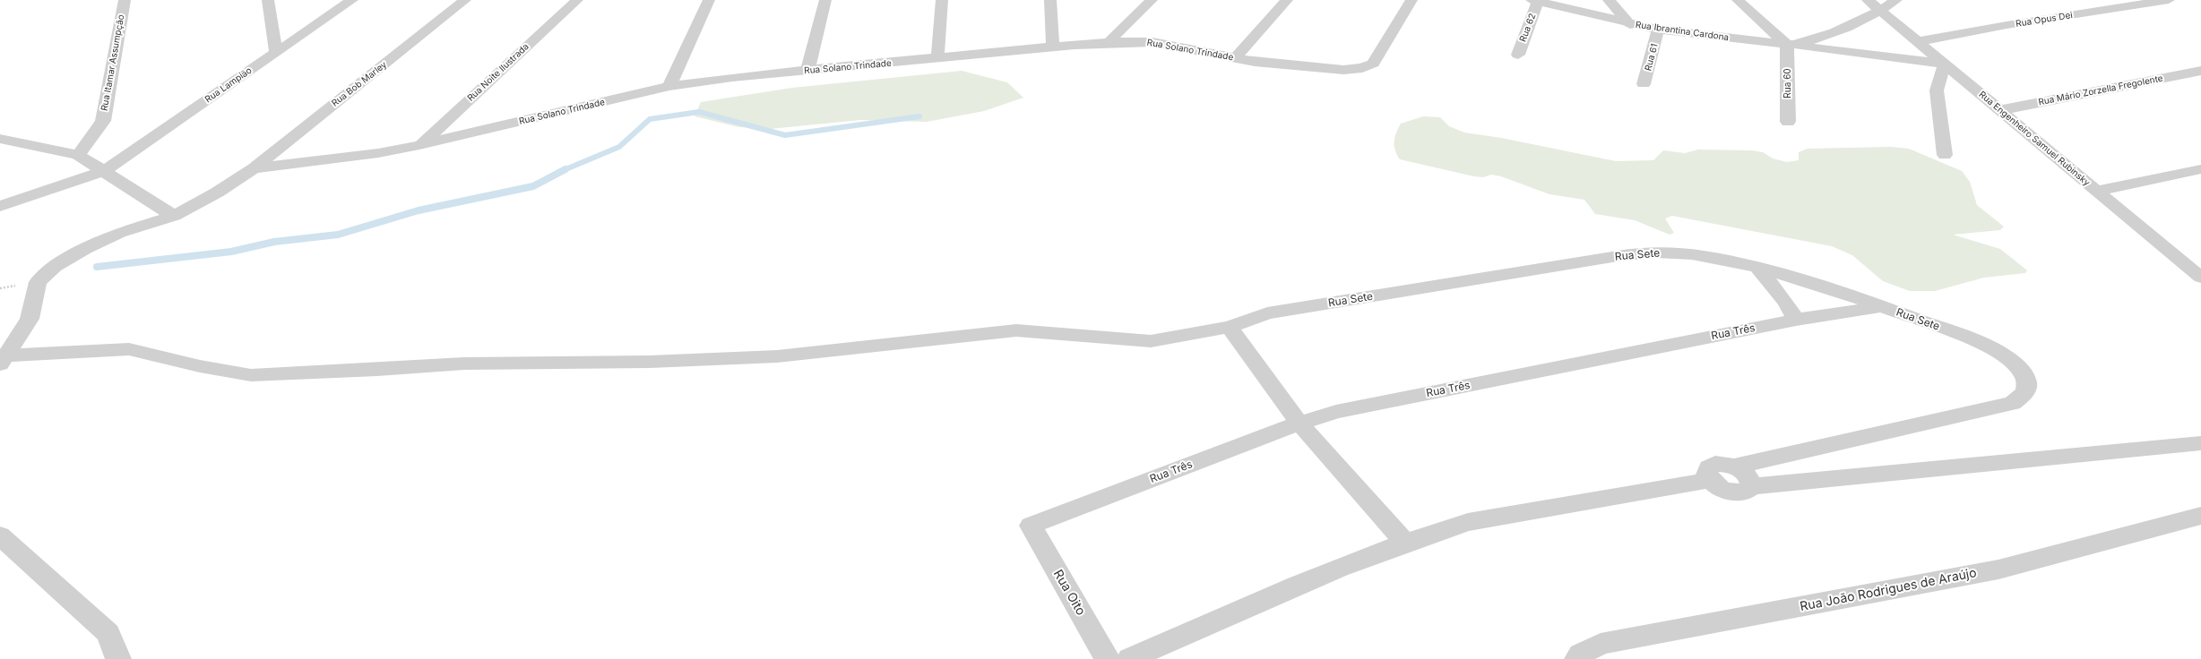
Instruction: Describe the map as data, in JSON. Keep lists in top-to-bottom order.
{
  "streets": {
    "street": [
      "Rua Opus Dei",
      "Rua 62",
      "Rua Ibrantina Cardona",
      "Rua Solano Trindade",
      "Rua 61",
      "Rua Itamar Assumpção",
      "Rua Noite Ilustrada",
      "Rua 60",
      "Rua Bob Marley",
      "Rua Lampião",
      "Rua Mário Zorzella Fregolente",
      "Rua Engenheiro Samuel Rubinsky",
      "Rua Sete",
      "Rua Três",
      "Rua João Rodrigues de Araújo",
      "Rua Oito"
    ]
  },
  "crossings": [
    ["Rua Opus Dei", "Rua Engenheiro Samuel Rubinsky"],
    ["Rua 62", "Rua Ibrantina Cardona"],
    ["Rua Ibrantina Cardona", "Rua 61"],
    ["Rua Ibrantina Cardona", "Rua 60"],
    ["Rua Ibrantina Cardona", "Rua Engenheiro Samuel Rubinsky"],
    ["Rua Solano Trindade", "Rua Noite Ilustrada"],
    ["Rua Solano Trindade", "Rua Bob Marley"],
    ["Rua Bob Marley", "Rua Sete"],
    ["Rua Mário Zorzella Fregolente", "Rua Engenheiro Samuel Rubinsky"],
    ["Rua Sete", "Rua Três"],
    ["Rua Três", "Rua Oito"]
  ]
}
